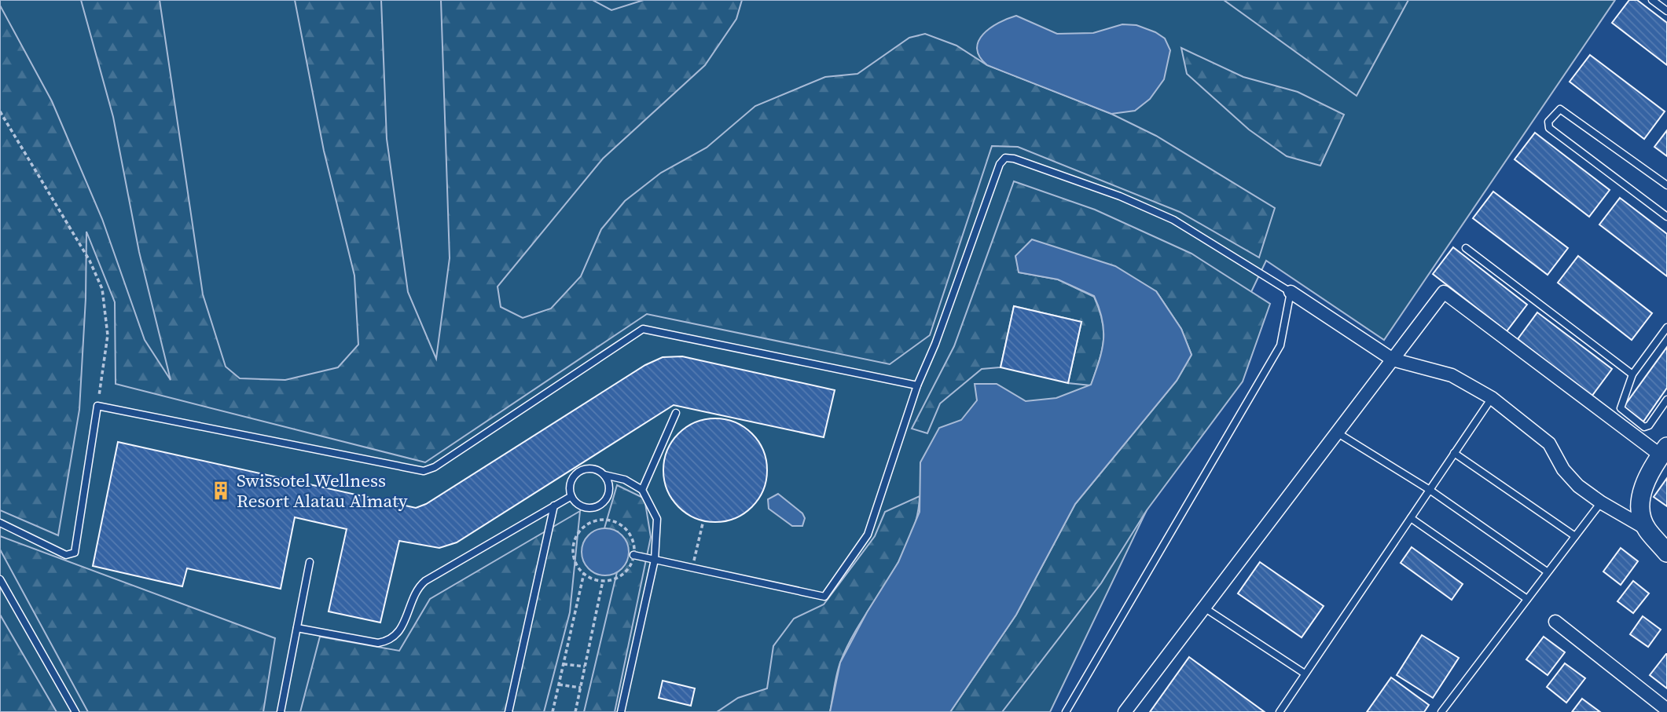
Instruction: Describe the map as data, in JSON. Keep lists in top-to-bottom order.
{
  "places": {
    "building": ["Swissotel Wellness Resort Alatau Almaty"]
  }
}
